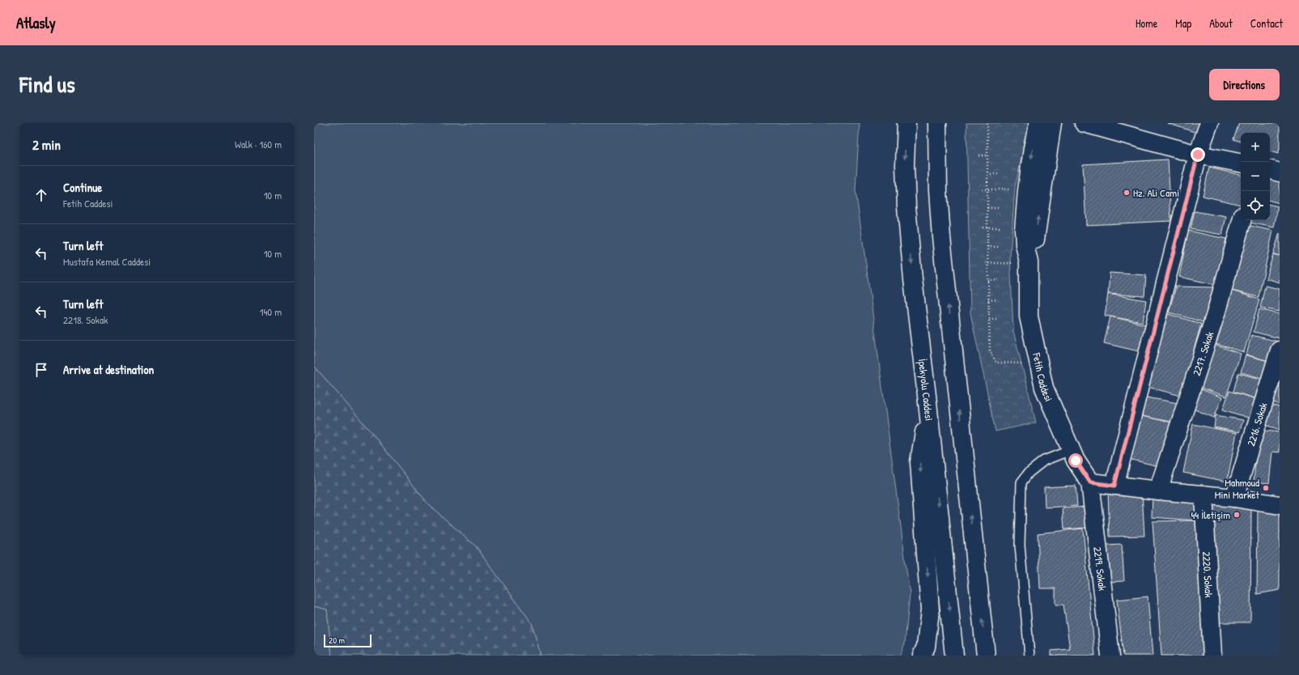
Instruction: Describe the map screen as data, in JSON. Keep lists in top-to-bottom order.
{
  "streets": {
    "main road": [
      "2217. Sokak",
      "Fetih Caddesi",
      "İpekyolu Caddesi",
      "2216. Sokak",
      "2219. Sokak",
      "2220. Sokak"
    ]
  },
  "crossings": [
    ["Fetih Caddesi", "2219. Sokak"]
  ],
  "places": ["Hz. Ali Cami", "Mahmoud Mini Market", "44 İletişim"],
  "scale_bar": "20 m",
  "page": {
    "header": "Atlasly",
    "nav": [
      "Home",
      "Map",
      "About",
      "Contact"
    ],
    "title": "Find us",
    "buttons": "Directions",
    "heading": ["2 min", "Walk · 160 m"],
    "map_buttons": ["+", "−"],
    "list": [
      ["Continue", "Fetih Caddesi", "10 m"],
      ["Turn left", "Mustafa Kemal Caddesi", "10 m"],
      ["Turn left", "2218. Sokak", "140 m"],
      "Arrive at destination"
    ],
    "scale": "20 m"
  }
}
